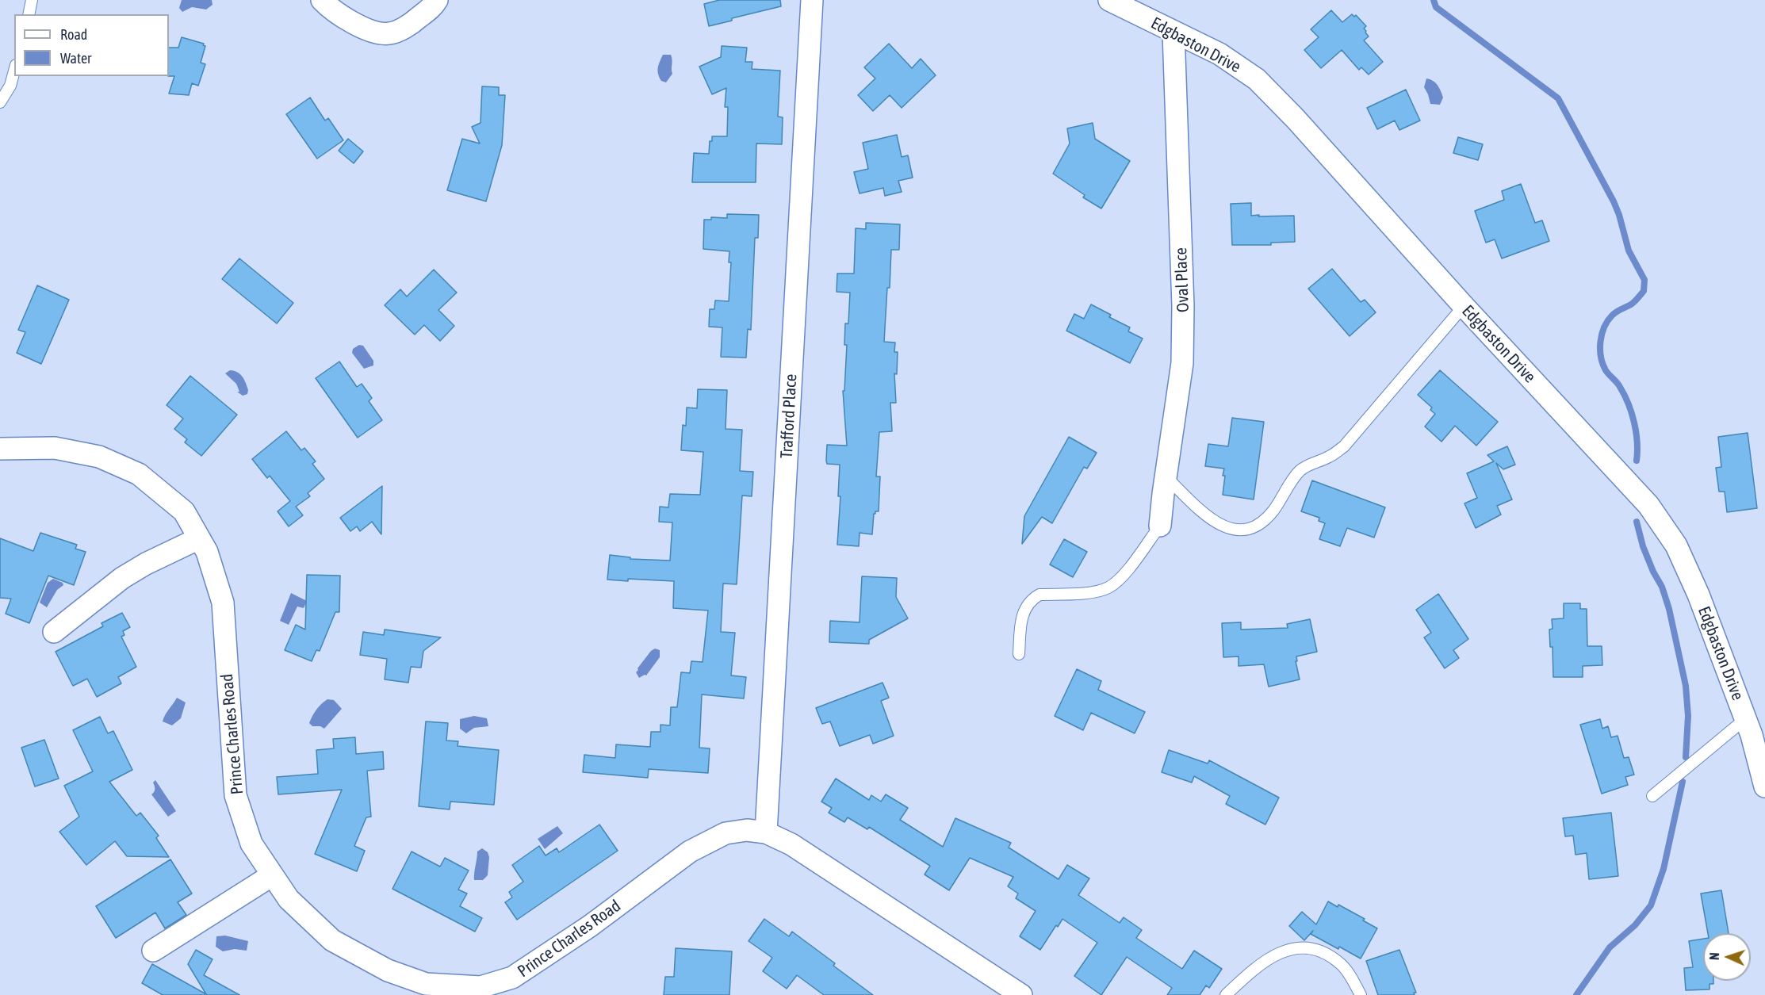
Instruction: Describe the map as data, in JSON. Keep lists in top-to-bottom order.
{
  "streets": {
    "street": [
      "Edgbaston Drive",
      "Oval Place",
      "Trafford Place",
      "Prince Charles Road"
    ]
  },
  "crossings": [
    ["Edgbaston Drive", "Oval Place"],
    ["Trafford Place", "Prince Charles Road"]
  ],
  "legend": ["Road", "Water"],
  "north": "left"
}
